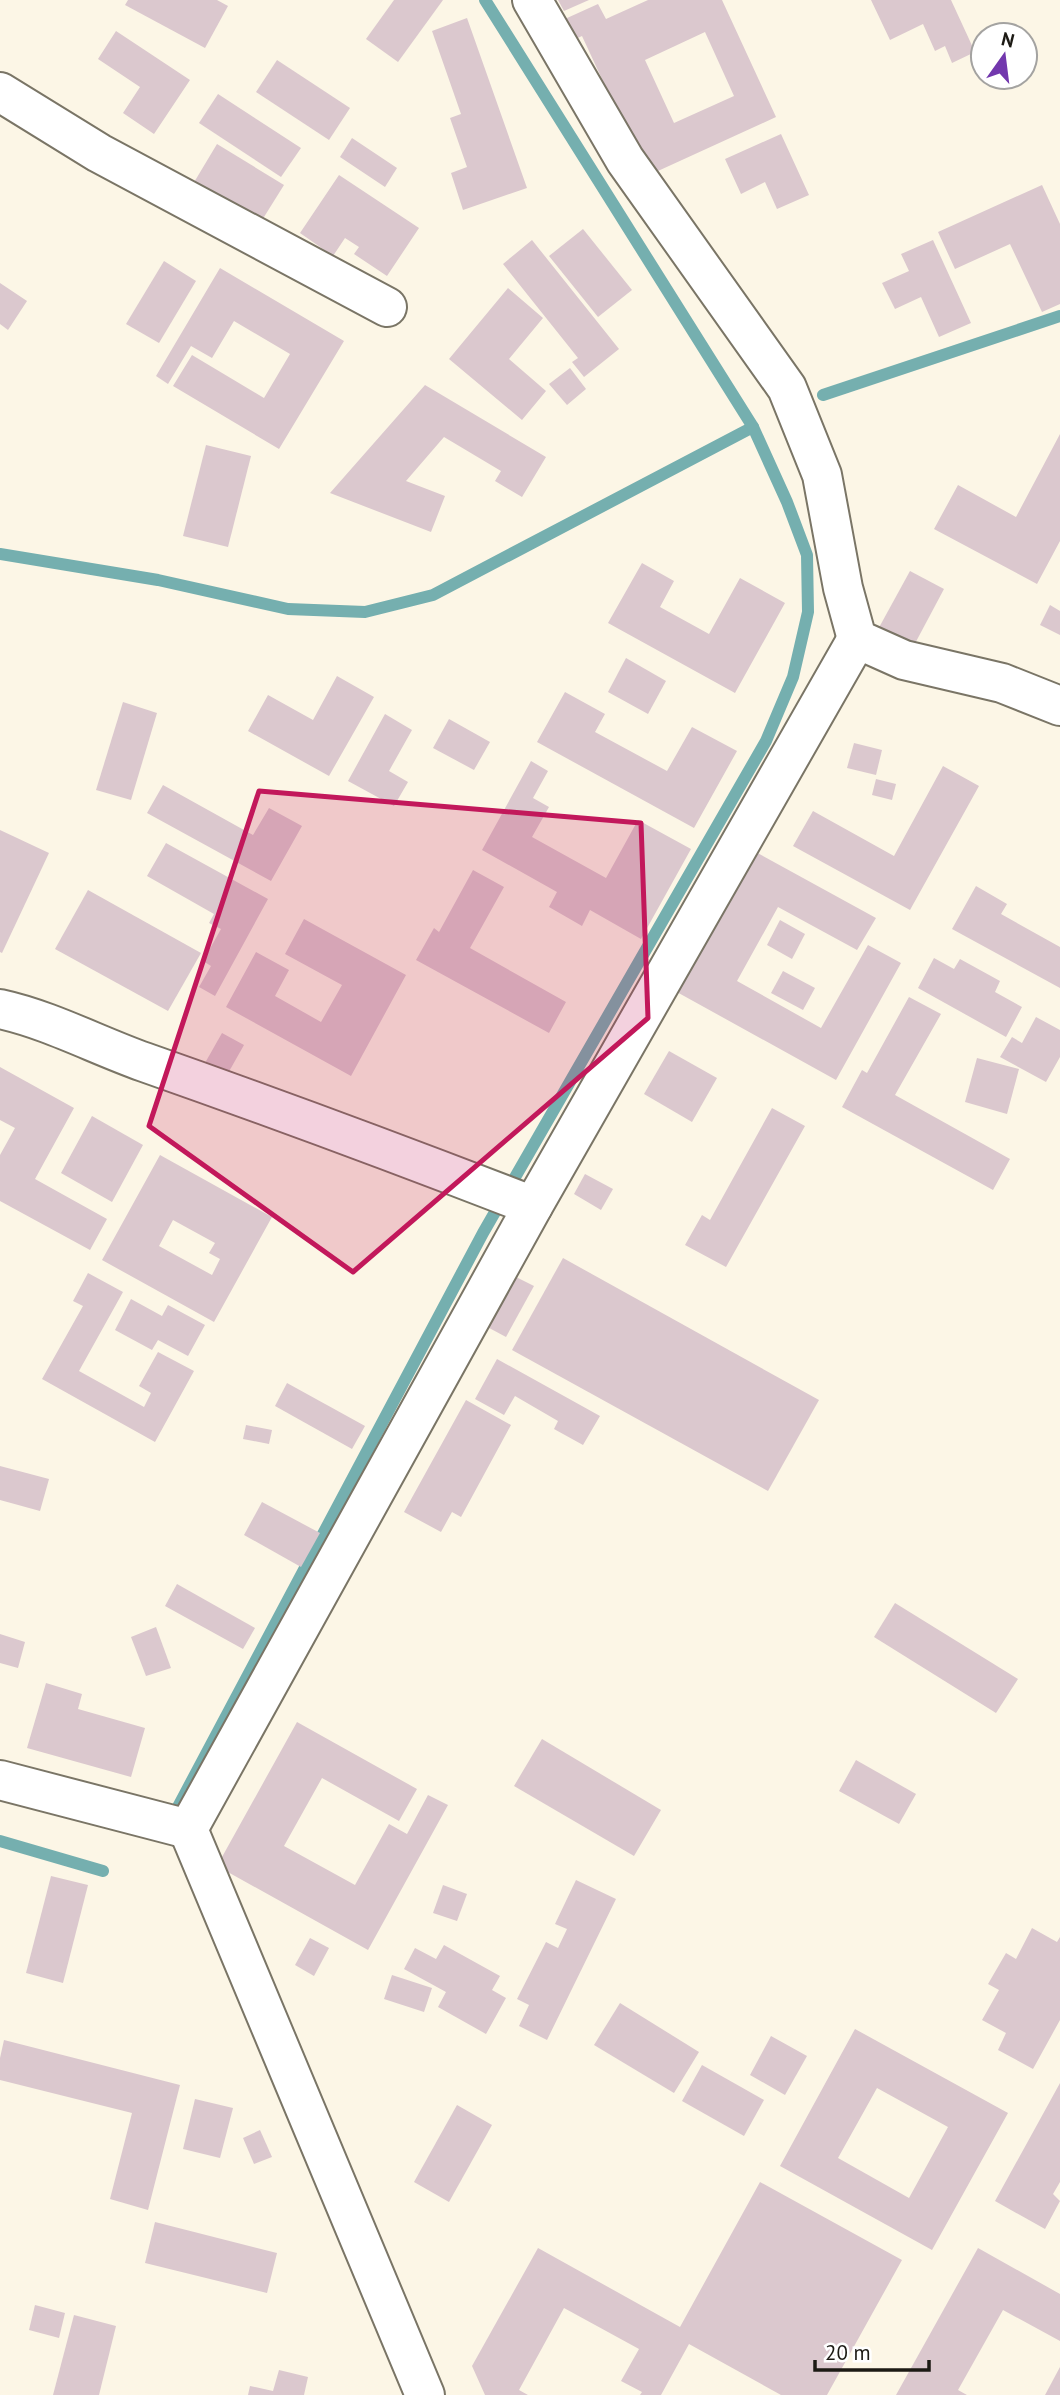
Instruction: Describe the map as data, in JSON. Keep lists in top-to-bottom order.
{
  "scale_bar": "20 m",
  "north": "top"
}
